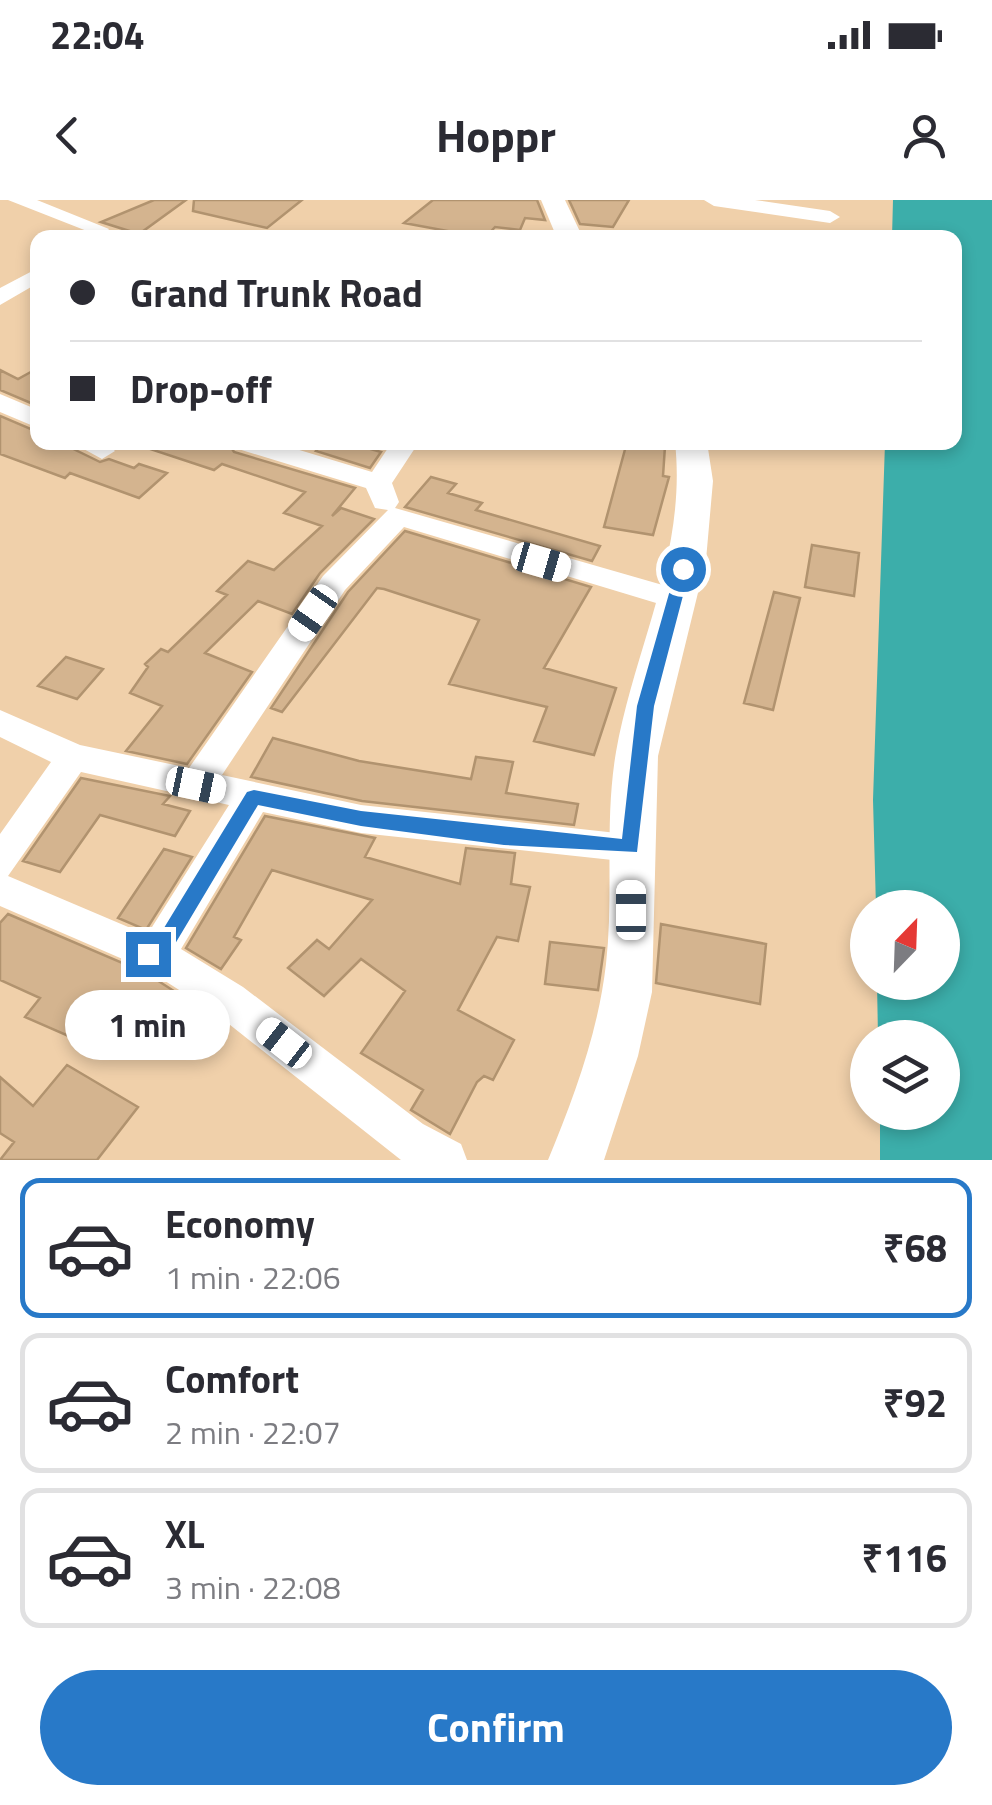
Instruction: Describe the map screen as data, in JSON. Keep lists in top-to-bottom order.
{
  "north": "top right",
  "page": {
    "status": "22:04",
    "header": "Hoppr",
    "banner": ["Grand Trunk Road", "Drop-off"],
    "bubble": "1 min",
    "list": [
      {
        "name": "Economy",
        "note": "1 min · 22:06",
        "value": "₹68"
      },
      {
        "name": "Comfort",
        "note": "2 min · 22:07",
        "value": "₹92"
      },
      {
        "name": "XL",
        "note": "3 min · 22:08",
        "value": "₹116"
      }
    ],
    "buttons": "Confirm"
  }
}
